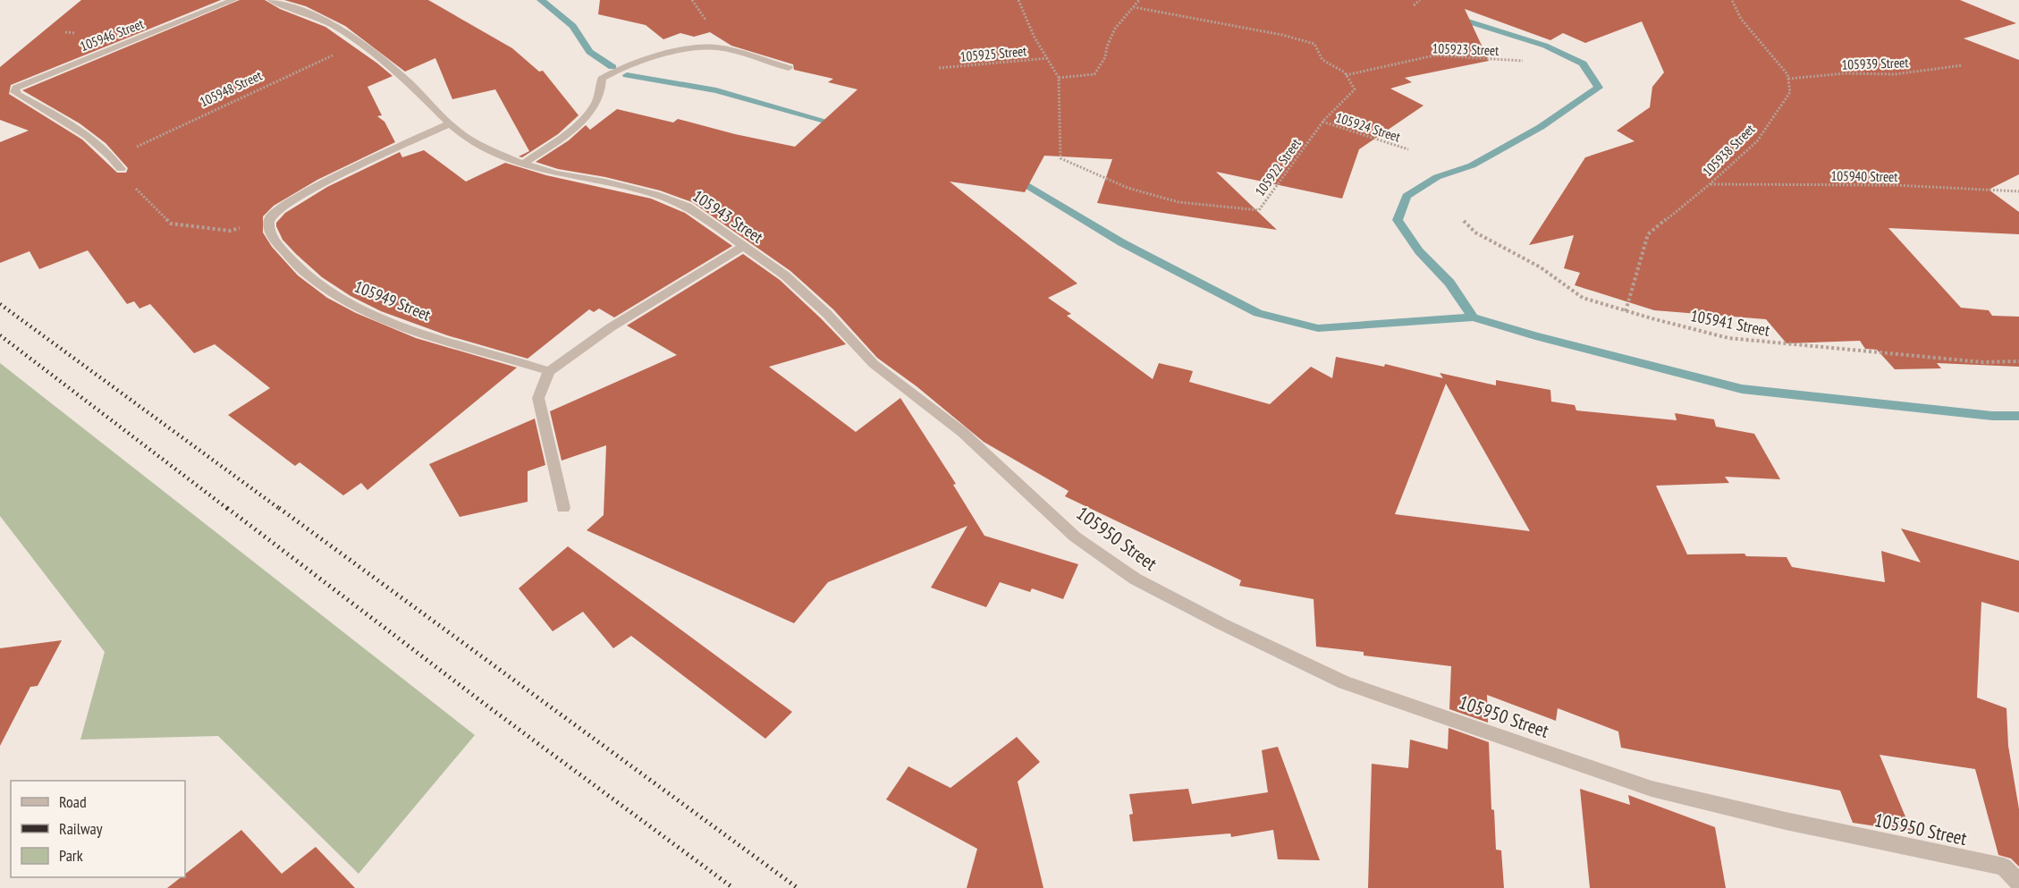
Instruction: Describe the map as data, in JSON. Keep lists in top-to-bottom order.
{
  "streets": {
    "street": [
      "105946 Street",
      "105943 Street",
      "105949 Street",
      "105950 Street"
    ],
    "path": [
      "105923 Street",
      "105925 Street",
      "105939 Street",
      "105948 Street",
      "105924 Street",
      "105938 Street",
      "105922 Street",
      "105940 Street",
      "105941 Street"
    ]
  },
  "crossings": [
    ["105946 Street", "105948 Street"],
    ["105923 Street", "105922 Street"],
    ["105925 Street", "105922 Street"],
    ["105939 Street", "105938 Street"],
    ["105948 Street", "105943 Street"],
    ["105924 Street", "105922 Street"],
    ["105938 Street", "105940 Street"],
    ["105938 Street", "105941 Street"],
    ["105943 Street", "105950 Street"]
  ],
  "legend": ["Road", "Railway", "Park"]
}
